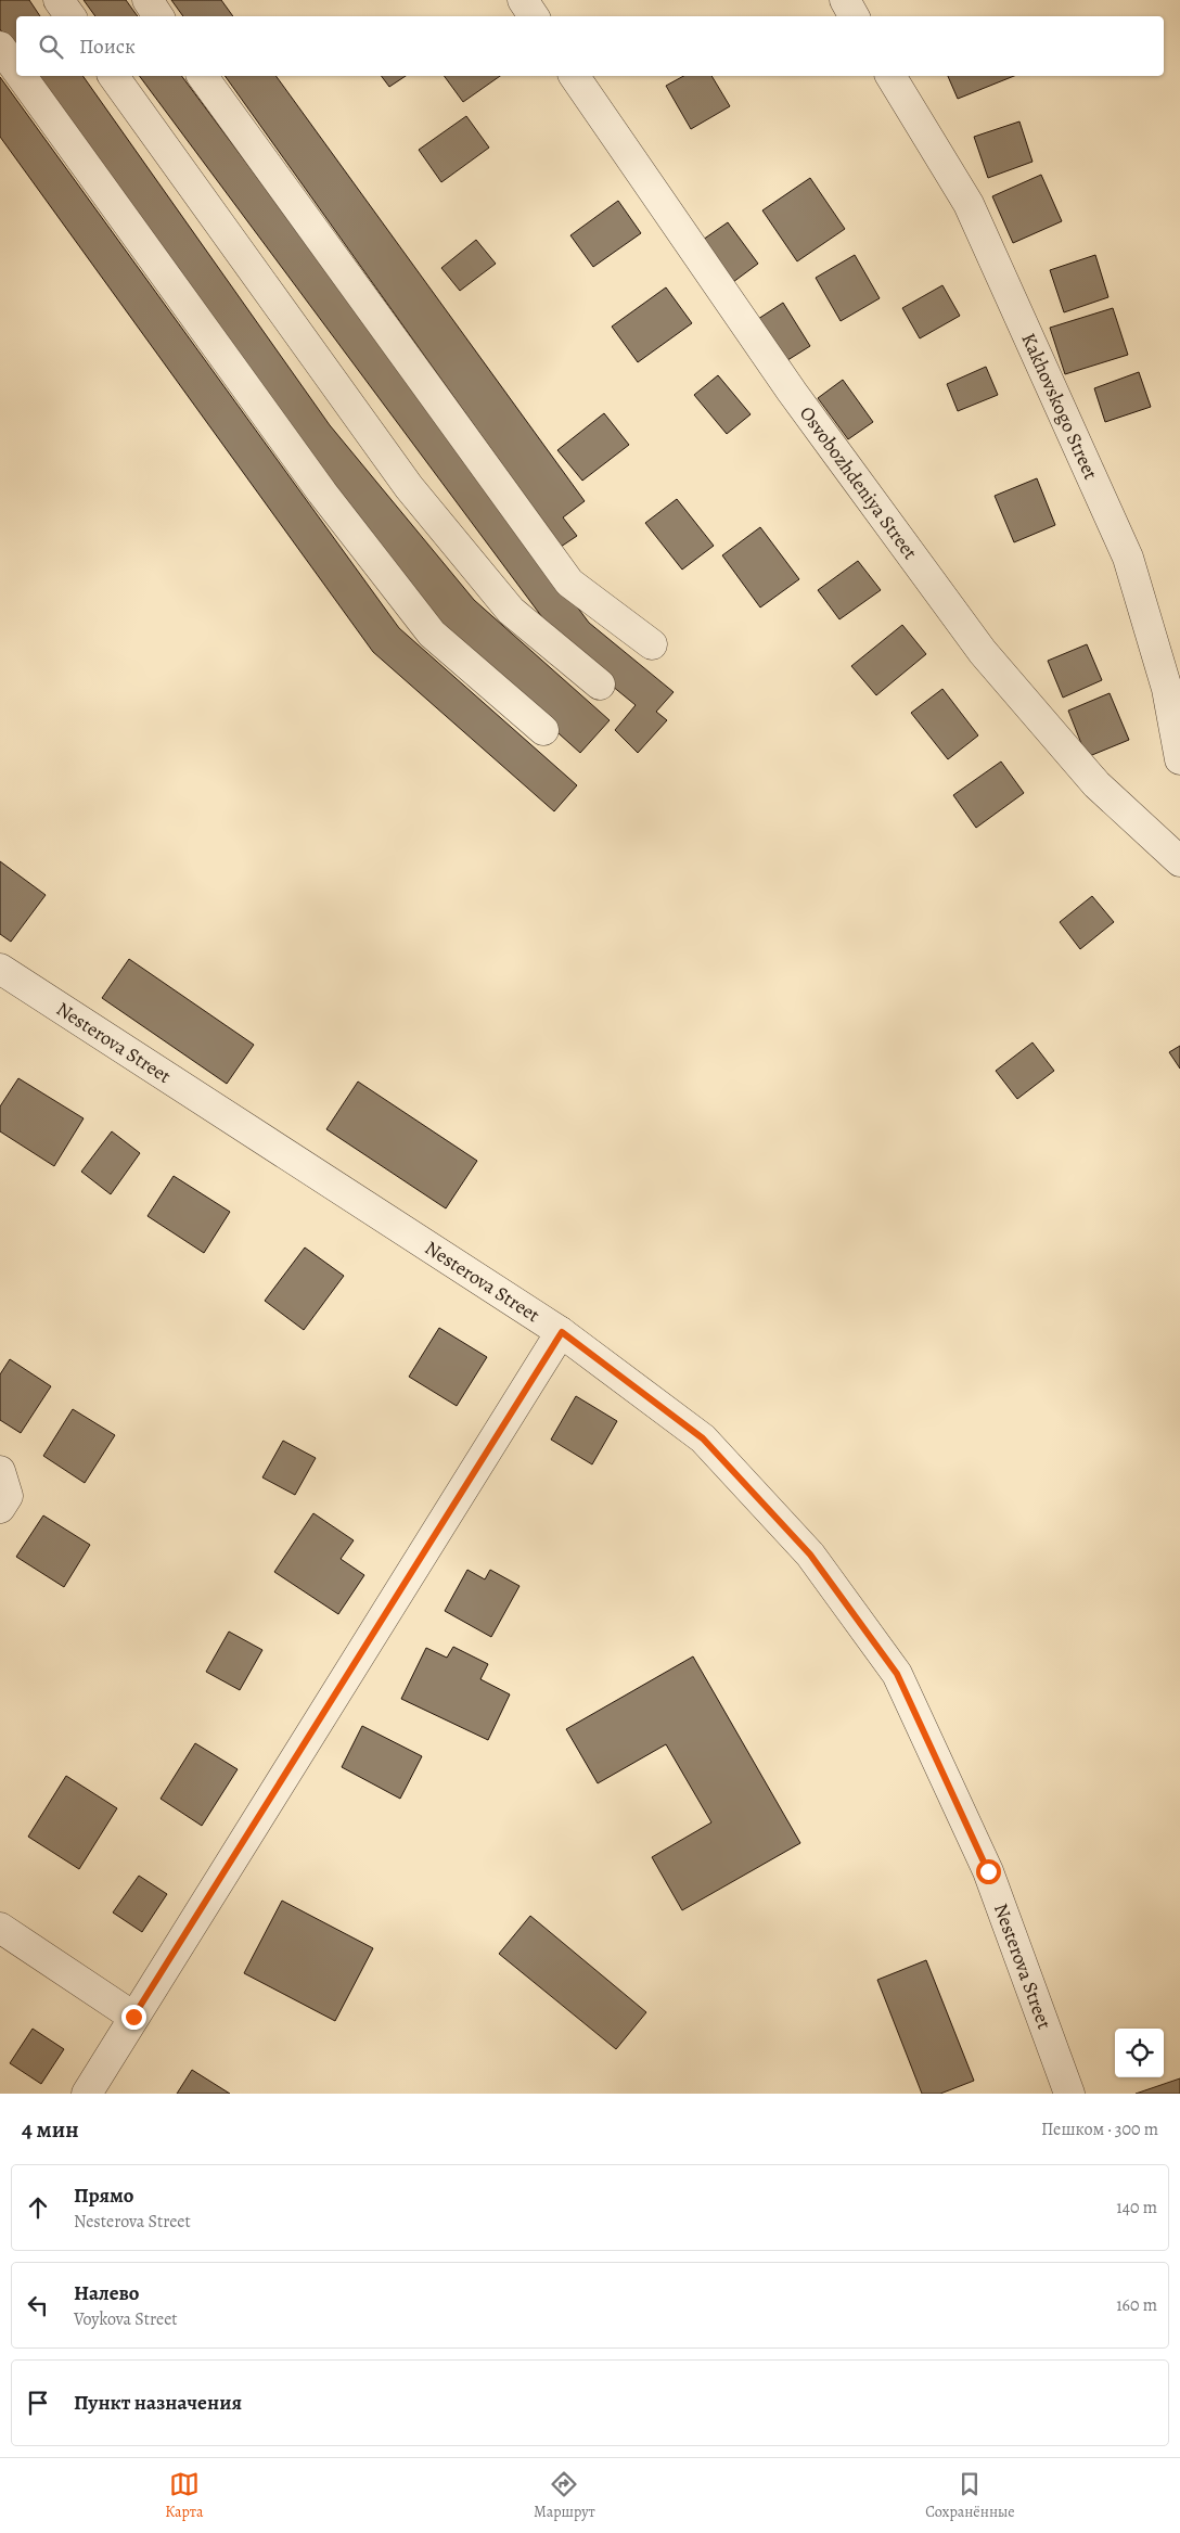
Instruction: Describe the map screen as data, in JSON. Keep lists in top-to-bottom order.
{
  "streets": {
    "street": ["Kakhovskogo Street", "Osvobozhdeniya Street", "Nesterova Street"]
  },
  "page": {
    "search": "Поиск",
    "heading": ["4 мин", "Пешком · 300 m"],
    "list": [
      ["Прямо", "Nesterova Street", "140 m"],
      ["Налево", "Voykova Street", "160 m"],
      "Пункт назначения"
    ],
    "nav": ["Карта", "Маршрут", "Сохранённые"]
  }
}
